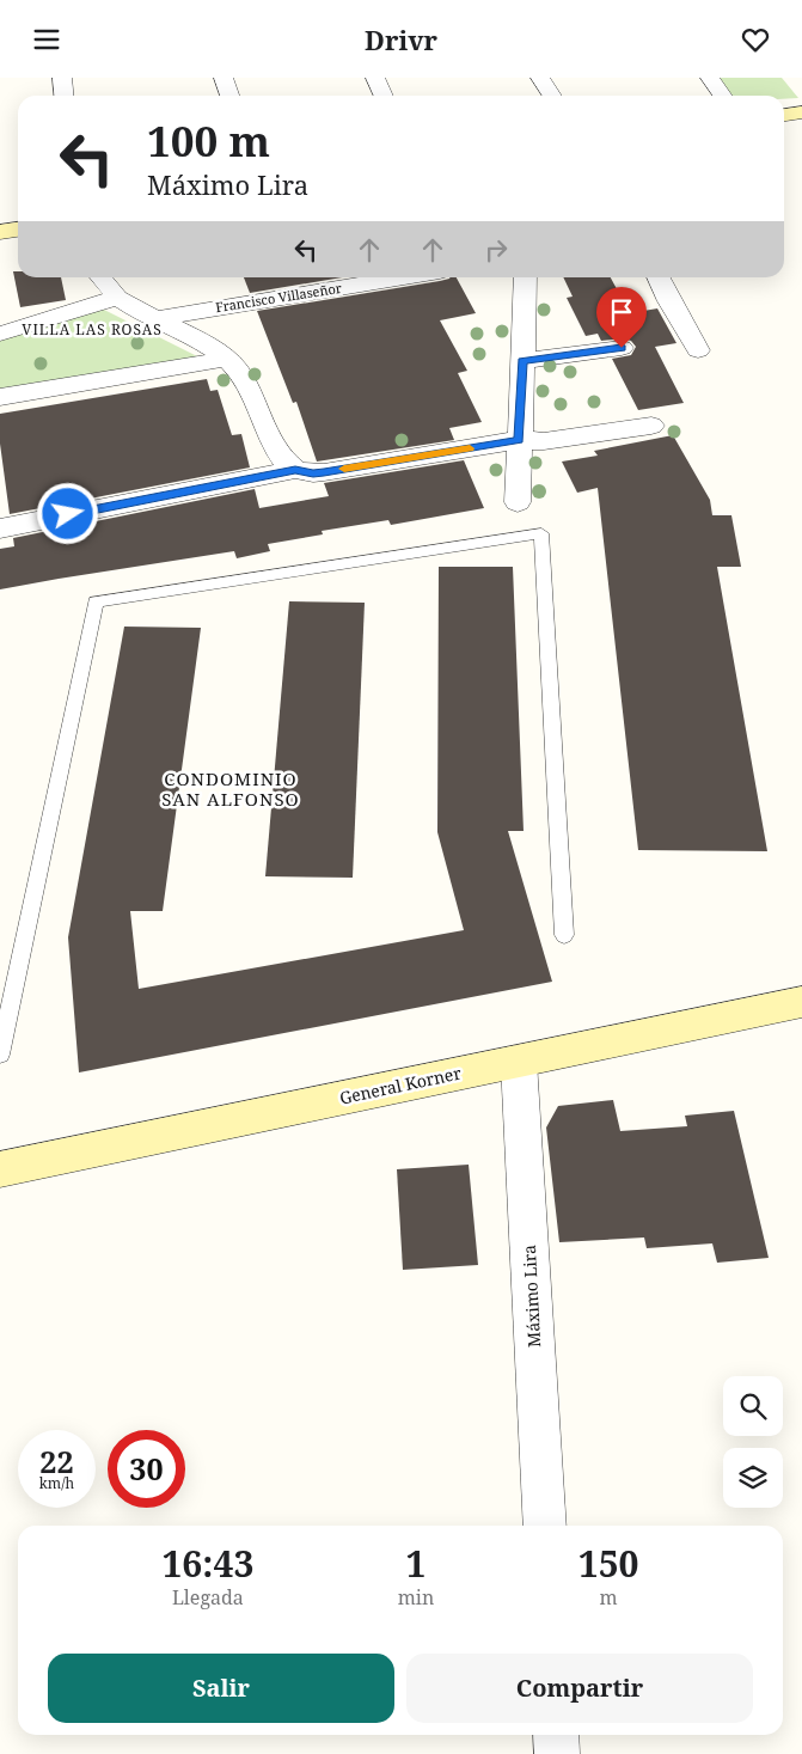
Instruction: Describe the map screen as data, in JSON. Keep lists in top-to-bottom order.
{
  "streets": {
    "street": ["Francisco Villaseñor", "General Korner", "Máximo Lira"]
  },
  "crossings": [
    ["General Korner", "Máximo Lira"]
  ],
  "districts": ["VILLA LAS ROSAS", "CONDOMINIO SAN ALFONSO"],
  "page": {
    "header": "Drivr",
    "turn": ["100 m", "Máximo Lira"],
    "speed": "22 km/h",
    "limit": "30",
    "eta": [
      "16:43",
      "Llegada",
      "1",
      "min",
      "150",
      "m"
    ],
    "buttons": ["Salir", "Compartir"]
  }
}
